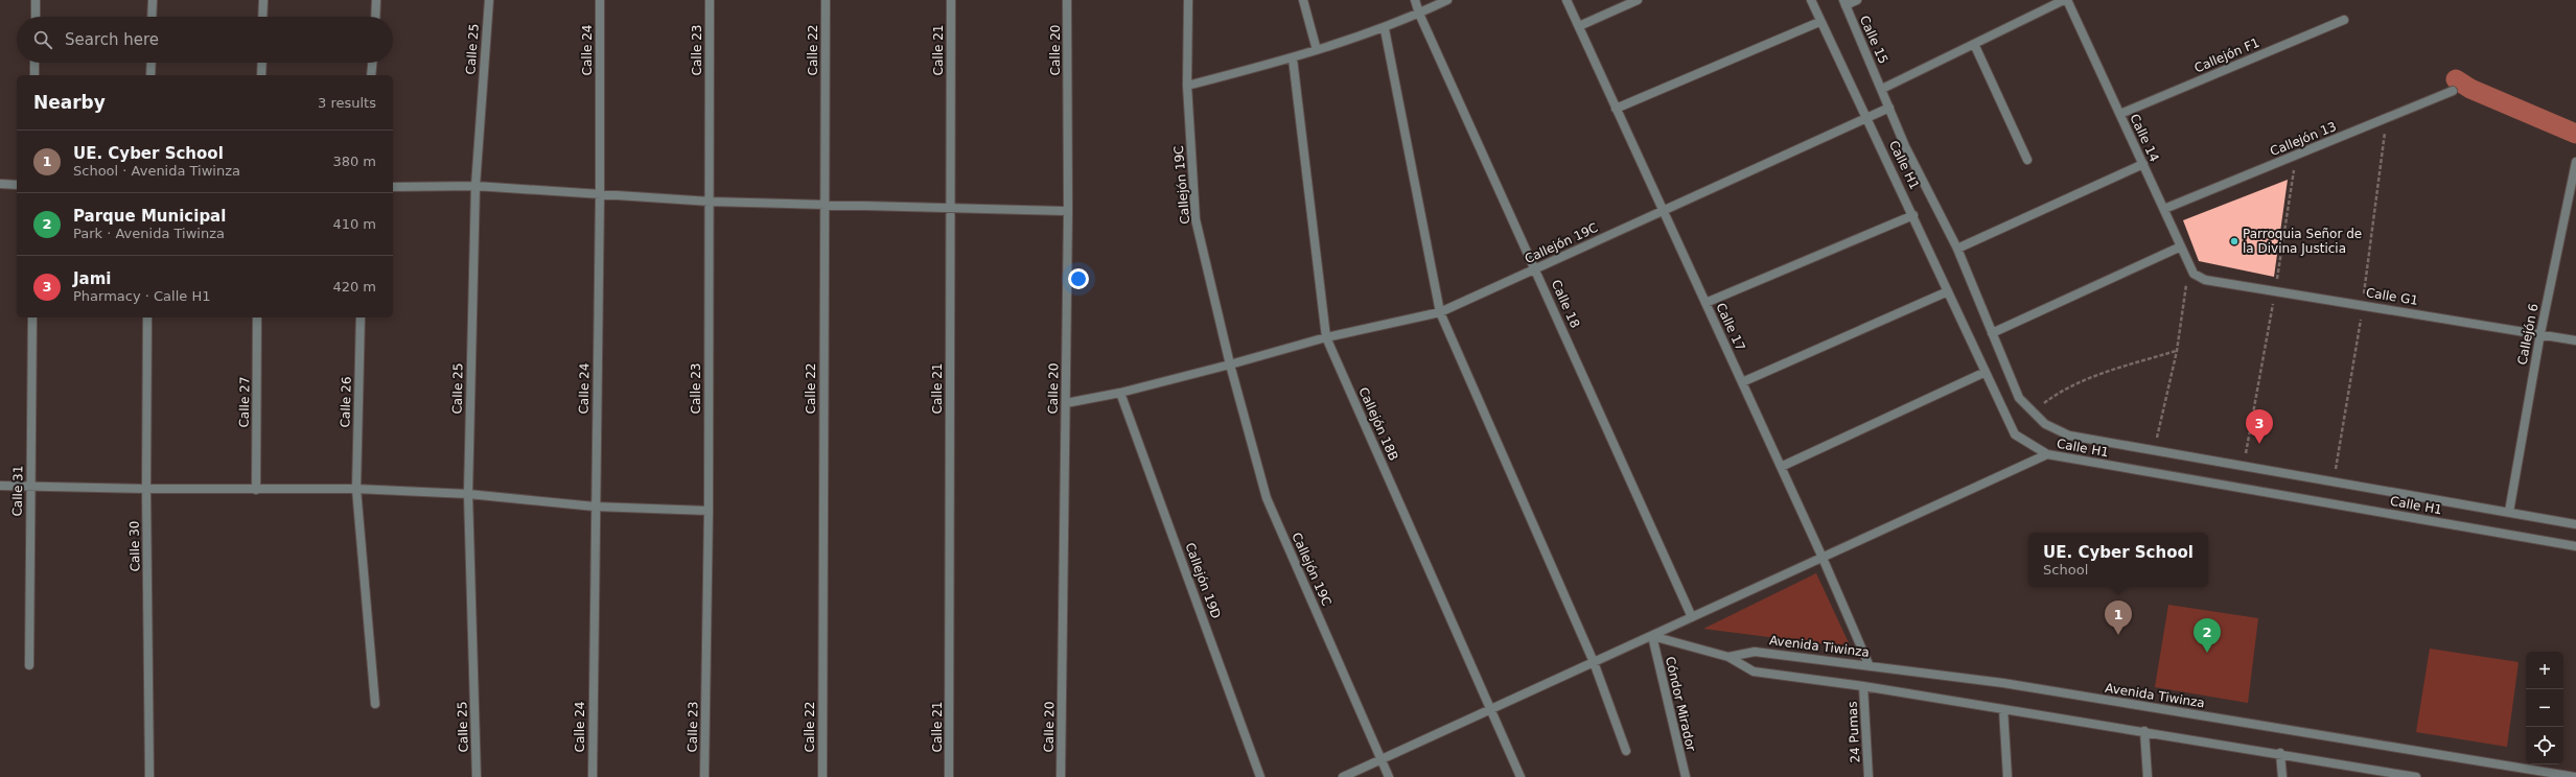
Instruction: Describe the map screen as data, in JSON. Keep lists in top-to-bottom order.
{
  "streets": {
    "street": [
      "Calle 15",
      "Calle 25",
      "Calle 24",
      "Calle 23",
      "Calle 22",
      "Calle 21",
      "Calle 20",
      "Callejón F1",
      "Calle 14",
      "Callejón 13",
      "Calle H1",
      "Callejón 19C",
      "Calle G1",
      "Calle 18",
      "Calle 17",
      "Callejón 6",
      "Calle 27",
      "Calle 26",
      "Callejón 18B",
      "Calle 31",
      "Calle 30",
      "Callejón 19D",
      "Avenida Tiwinza",
      "Cóndor Mirador",
      "24 Pumas"
    ]
  },
  "crossings": [
    ["Calle 15", "Calle H1"],
    ["Callejón F1", "Calle 14"],
    ["Calle 14", "Callejón 13"],
    ["Calle 14", "Calle G1"],
    ["Calle H1", "Callejón 19C"],
    ["Calle H1", "Callejón 6"],
    ["Callejón 19C", "Calle 18"],
    ["Callejón 19C", "Calle 17"],
    ["Callejón 19C", "Callejón 18B"],
    ["Calle G1", "Callejón 6"],
    ["Calle 17", "Avenida Tiwinza"],
    ["Avenida Tiwinza", "Cóndor Mirador"],
    ["Avenida Tiwinza", "24 Pumas"]
  ],
  "places": ["Parroquia Señor de la Divina Justicia"],
  "page": {
    "search": "Search here",
    "heading": ["Nearby", "3 results"],
    "list": [
      {
        "mark": "1",
        "name": "UE. Cyber School",
        "note": "School · Avenida Tiwinza",
        "value": "380 m"
      },
      {
        "mark": "2",
        "name": "Parque Municipal",
        "note": "Park · Avenida Tiwinza",
        "value": "410 m"
      },
      {
        "mark": "3",
        "name": "Jami",
        "note": "Pharmacy · Calle H1",
        "value": "420 m"
      }
    ],
    "pins": ["3", "1", "2"],
    "popup": ["UE. Cyber School", "School"],
    "map_buttons": ["+", "−"]
  }
}
